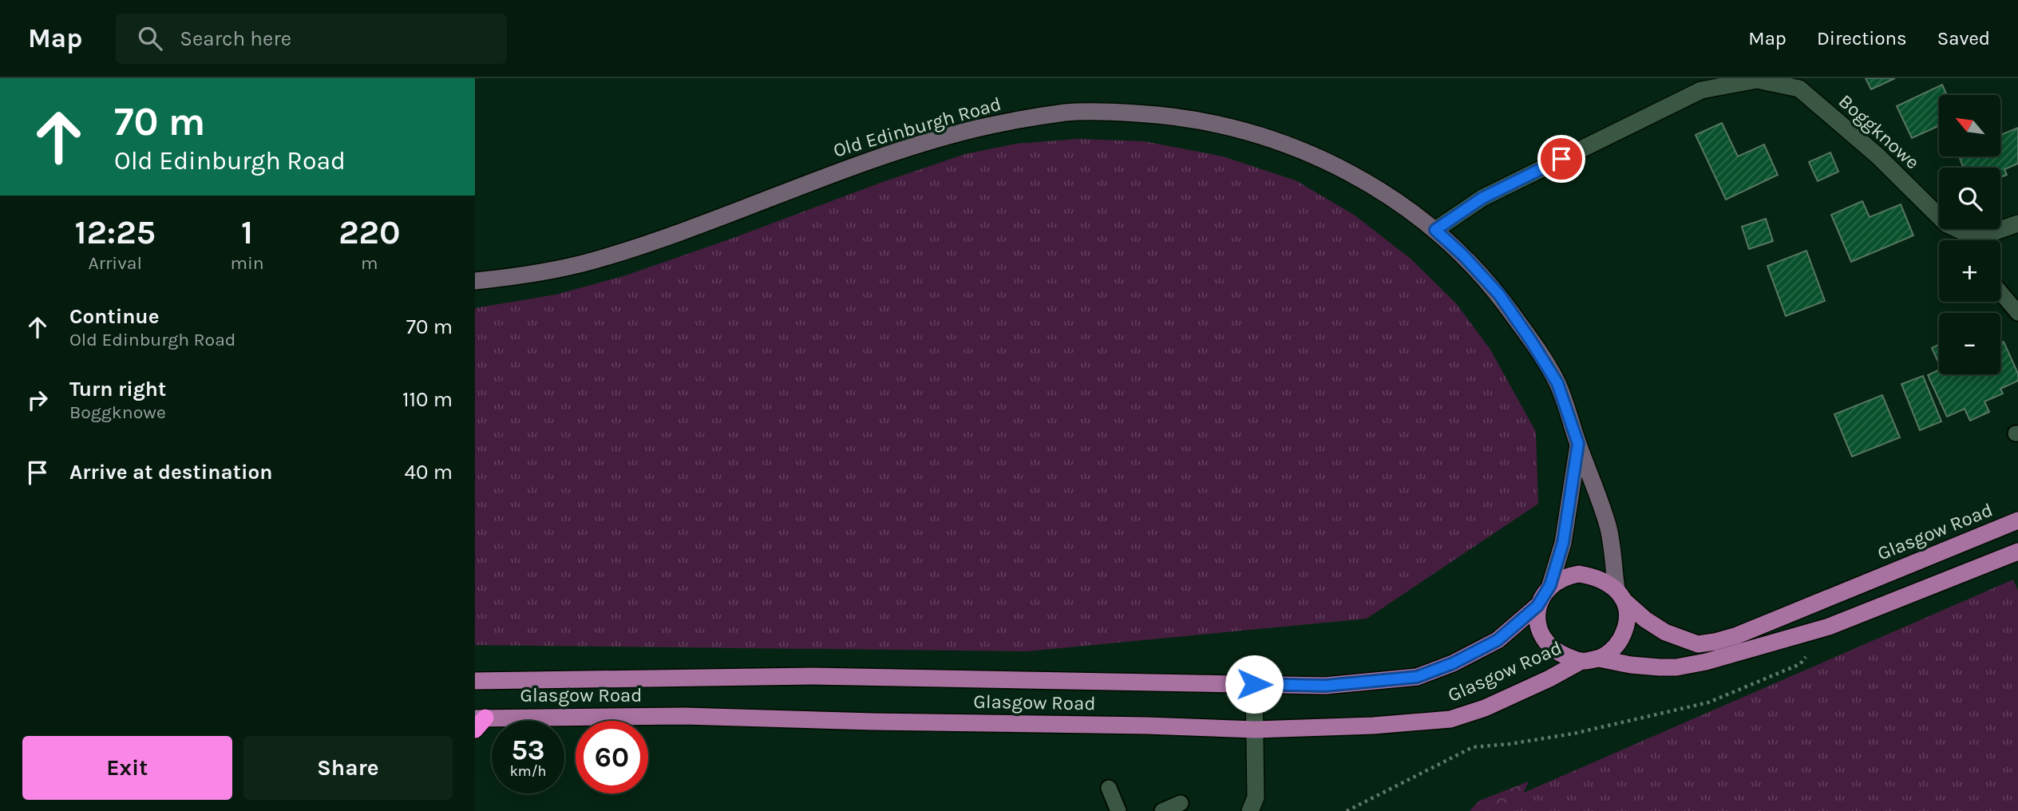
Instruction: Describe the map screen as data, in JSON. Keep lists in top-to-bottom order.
{
  "streets": {
    "main road": ["Old Edinburgh Road", "Glasgow Road"],
    "street": ["Boggknowe"]
  },
  "crossings": [
    ["Old Edinburgh Road", "Boggknowe"],
    ["Old Edinburgh Road", "Glasgow Road"]
  ],
  "north": "top left",
  "page": {
    "header": "Map",
    "search": "Search here",
    "nav": ["Map", "Directions", "Saved"],
    "turn": ["70 m", "Old Edinburgh Road"],
    "map_buttons": ["+", "−"],
    "eta": [
      "12:25",
      "Arrival",
      "1",
      "min",
      "220",
      "m"
    ],
    "list": [
      {
        "name": "Continue",
        "note": "Old Edinburgh Road",
        "value": "70 m"
      },
      {
        "name": "Turn right",
        "note": "Boggknowe",
        "value": "110 m"
      },
      {
        "name": "Arrive at destination",
        "value": "40 m"
      }
    ],
    "speed": "53 km/h",
    "limit": "60",
    "buttons": ["Exit", "Share"]
  }
}
